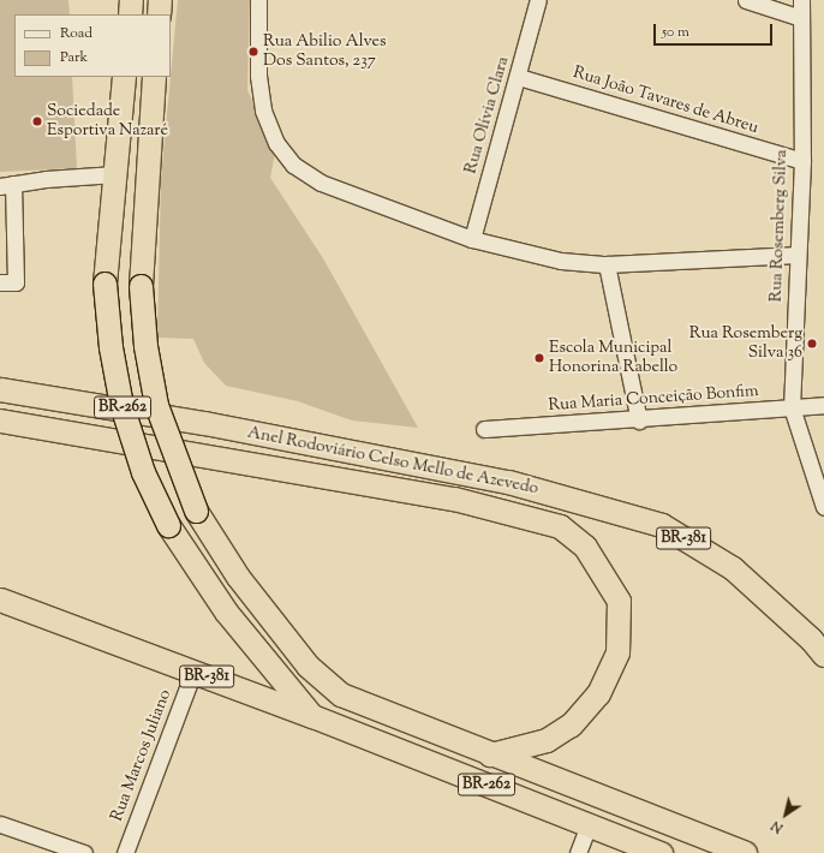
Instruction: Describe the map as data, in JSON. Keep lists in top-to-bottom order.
{
  "streets": {
    "highway": ["BR-262", "Anel Rodoviário Celso Mello de Azevedo", "BR-381"],
    "street": [
      "Rua João Tavares de Abreu",
      "Rua Olívia Clara",
      "Rua Rosemberg Silva",
      "Rua Maria Conceição Bonfim",
      "Rua Marcos Juliano"
    ]
  },
  "crossings": [
    ["Rua João Tavares de Abreu", "Rua Olívia Clara"],
    ["Rua João Tavares de Abreu", "Rua Rosemberg Silva"],
    ["Rua Rosemberg Silva", "Rua Maria Conceição Bonfim"],
    ["BR-262", "BR-381"],
    ["BR-381", "Rua Marcos Juliano"]
  ],
  "places": [
    "Rua Abilio Alves Dos Santos, 237",
    "Sociedade Esportiva Nazaré",
    "Rua Rosemberg Silva 36",
    "Escola Municipal Honorina Rabello"
  ],
  "legend": ["Road", "Park"],
  "scale_bar": "50 m",
  "north": "bottom left"
}
